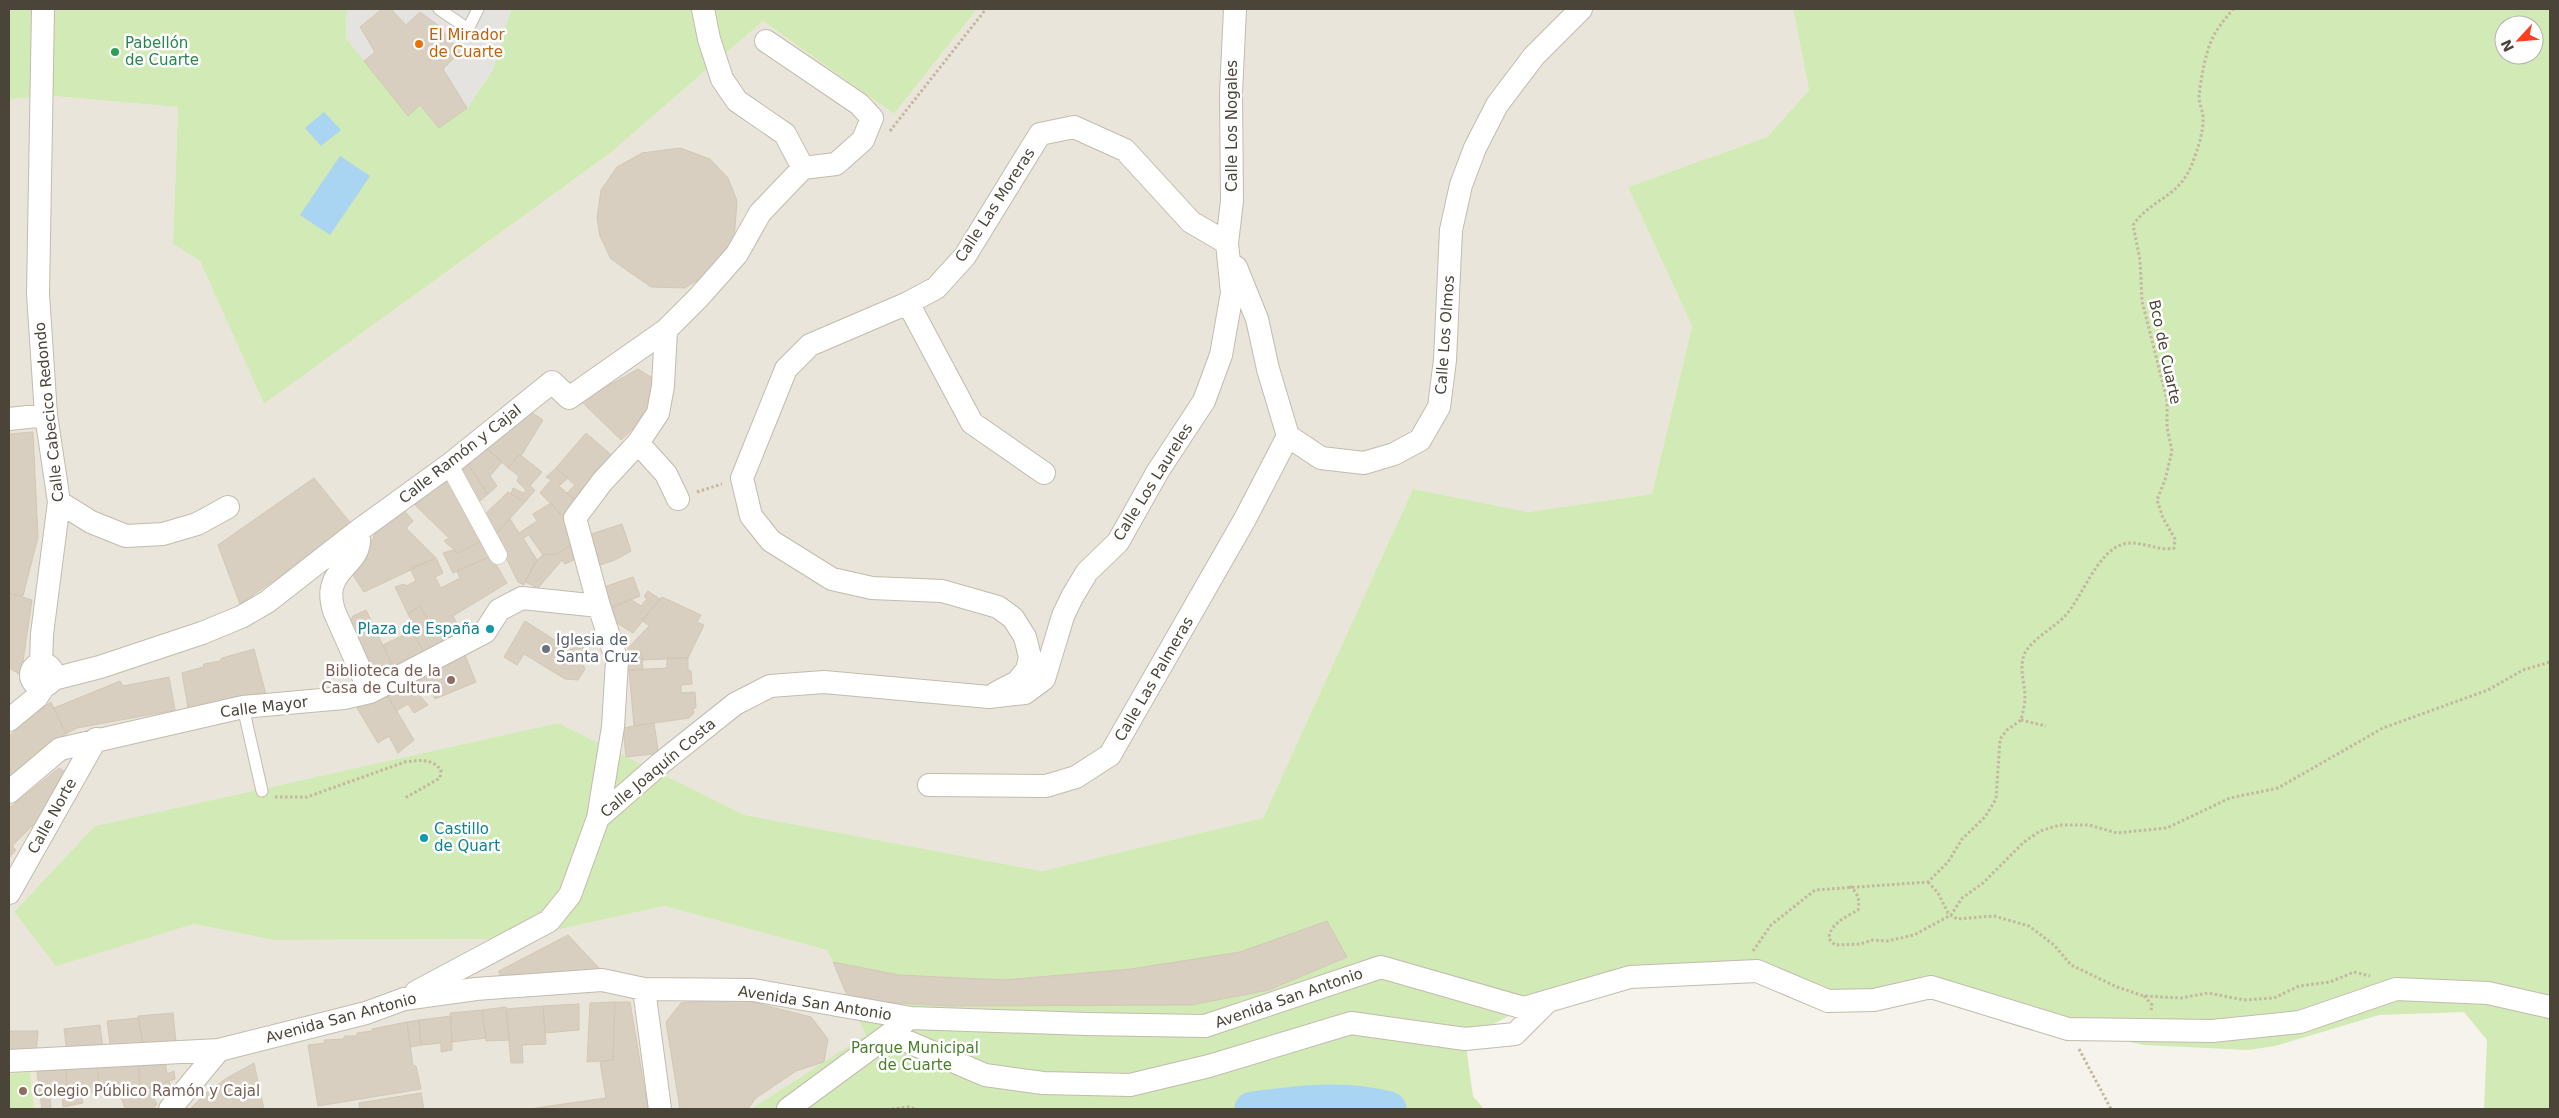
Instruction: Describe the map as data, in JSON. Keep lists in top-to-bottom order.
{
  "streets": {
    "street": [
      "Calle Los Nogales",
      "Calle Las Moreras",
      "Calle Los Olmos",
      "Calle Cabecico Redondo",
      "Calle Ramón y Cajal",
      "Calle Los Laureles",
      "Calle Las Palmeras",
      "Calle Mayor",
      "Calle Joaquín Costa",
      "Calle Norte",
      "Avenida San Antonio"
    ],
    "path": ["Bco de Cuarte"]
  },
  "crossings": [
    ["Calle Los Nogales", "Calle Las Moreras"],
    ["Calle Los Nogales", "Calle Los Laureles"],
    ["Calle Las Moreras", "Calle Los Laureles"],
    ["Calle Los Olmos", "Calle Las Palmeras"],
    ["Calle Cabecico Redondo", "Calle Ramón y Cajal"],
    ["Calle Los Laureles", "Calle Joaquín Costa"],
    ["Calle Mayor", "Calle Norte"],
    ["Calle Joaquín Costa", "Avenida San Antonio"]
  ],
  "parks": ["Parque Municipal de Cuarte"],
  "places": [
    "El Mirador de Cuarte",
    "Pabellón de Cuarte",
    "Plaza de España",
    "Iglesia de Santa Cruz",
    "Biblioteca de la Casa de Cultura",
    "Castillo de Quart",
    "Colegio Público Ramón y Cajal"
  ],
  "north": "bottom left"
}
